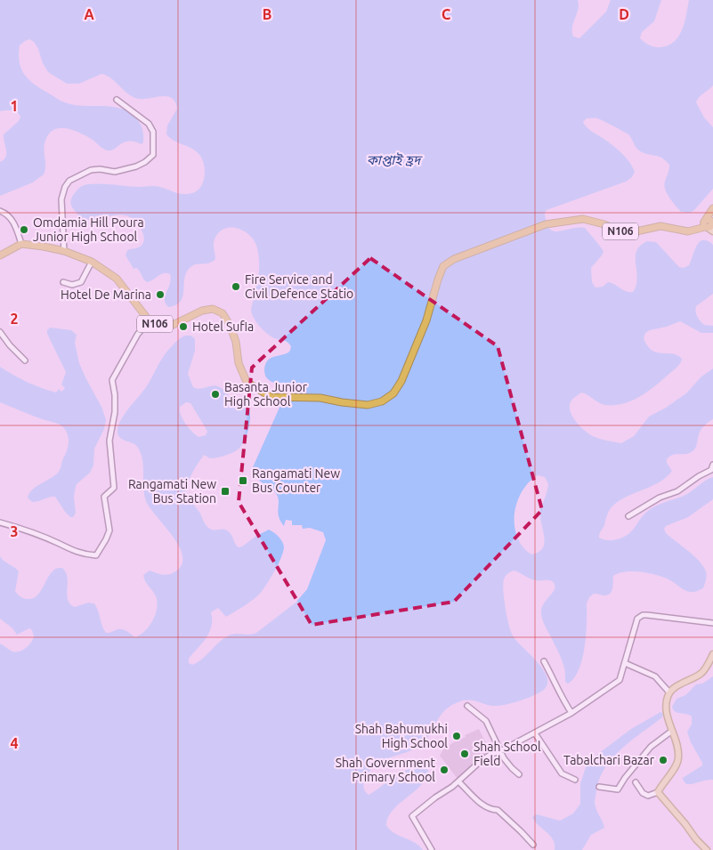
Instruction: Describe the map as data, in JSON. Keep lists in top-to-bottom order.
{
  "streets": {
    "highway": ["N106"]
  },
  "water": ["কাপ্তাই হ্রদ"],
  "places": {
    "other": [
      "Omdamia Hill Poura Junior High School",
      "Fire Service and Civil Defence Statio",
      "Hotel De Marina",
      "Hotel Sufia",
      "Basanta Junior High School",
      "Shah Bahumukhi High School",
      "Shah School Field",
      "Tabalchari Bazar",
      "Shah Government Primary School"
    ],
    "transit": ["Rangamati New Bus Counter", "Rangamati New Bus Station"]
  },
  "grid": {
    "columns": [
      "A",
      "B",
      "C",
      "D"
    ],
    "rows": [
      "1",
      "2",
      "3",
      "4"
    ]
  }
}
